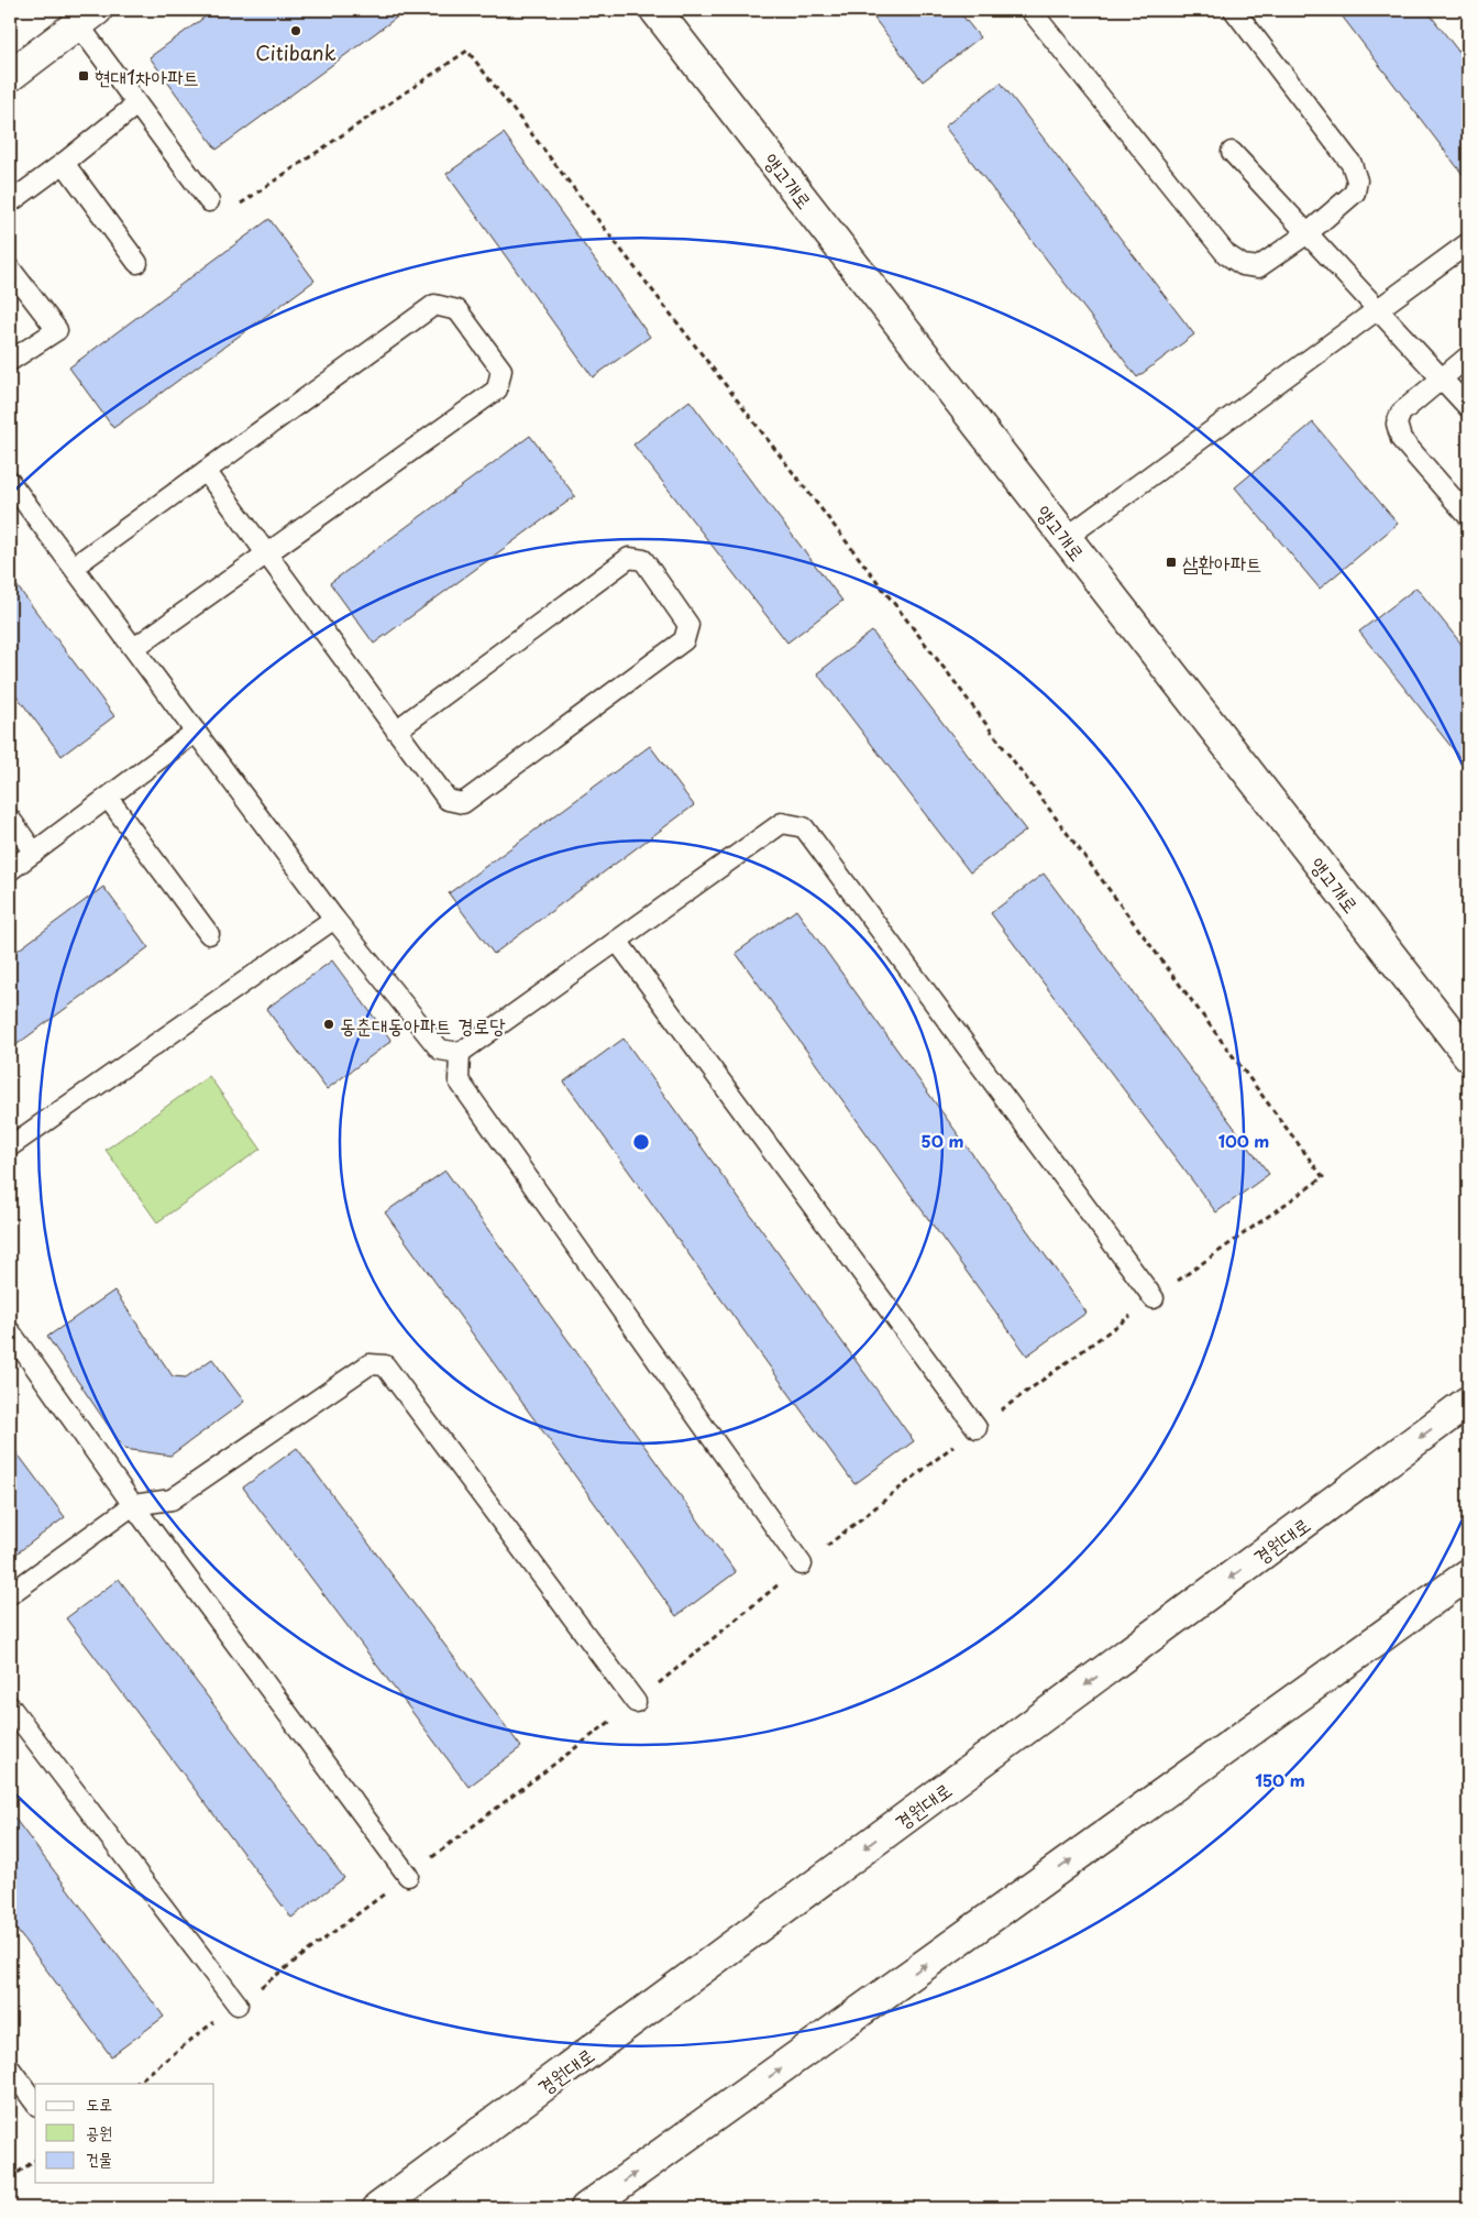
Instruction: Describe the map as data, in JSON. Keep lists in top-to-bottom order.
{
  "streets": {
    "main road": ["앵고개로", "경원대로"]
  },
  "places": {
    "other": ["Citibank", "동춘대동아파트 경로당"],
    "transit": ["현대1차아파트", "삼환아파트"]
  },
  "legend": ["도로", "공원", "건물"],
  "rings": ["50 m", "100 m", "150 m"]
}
